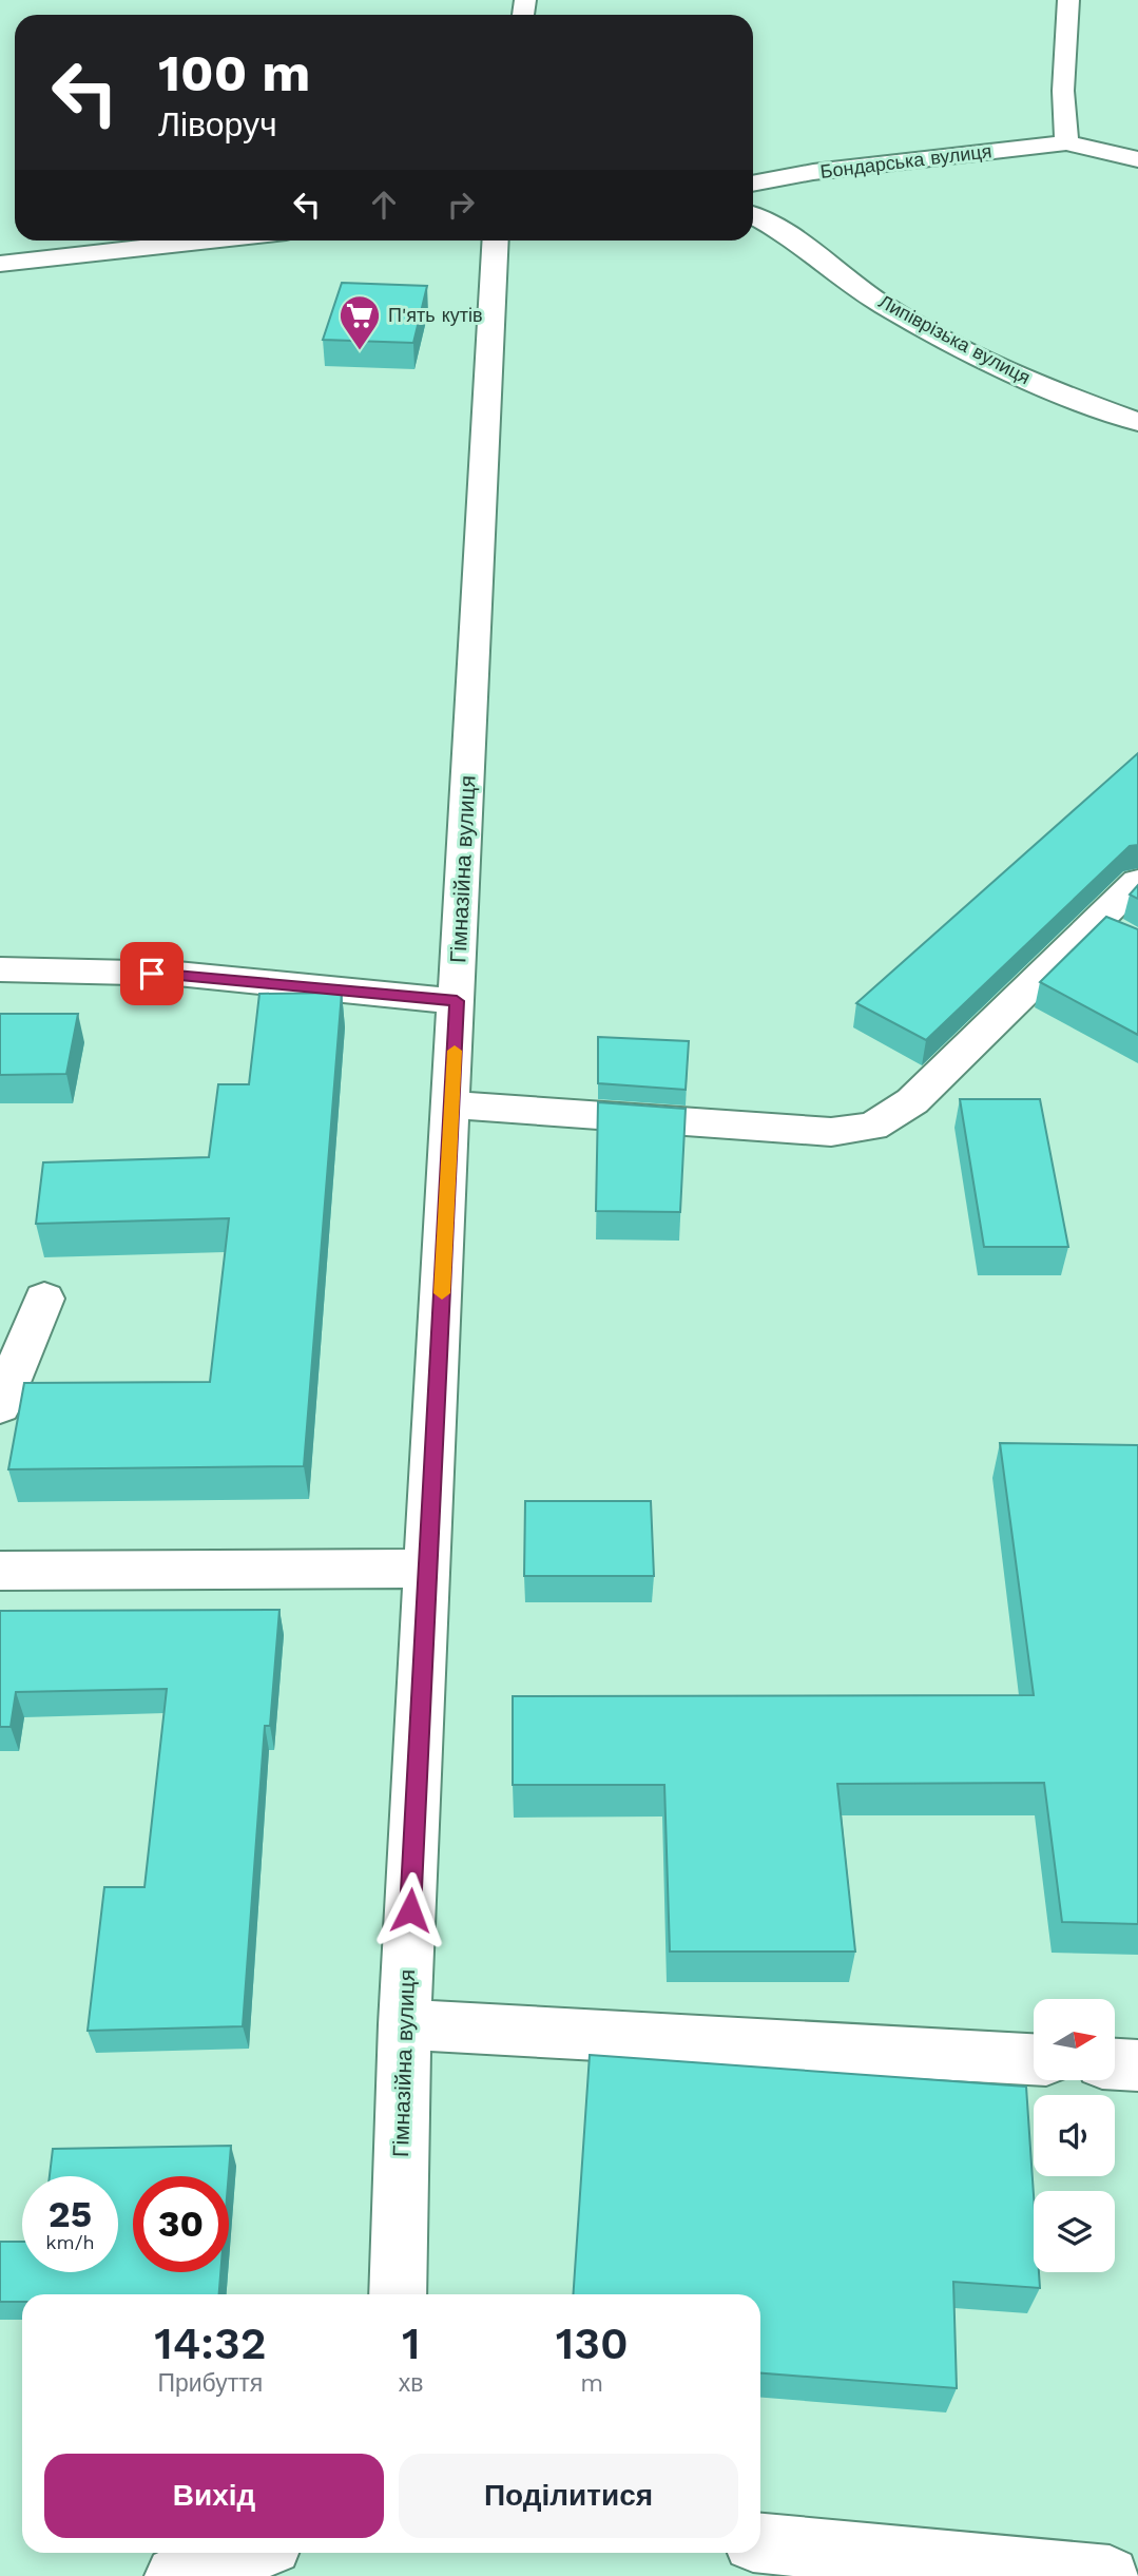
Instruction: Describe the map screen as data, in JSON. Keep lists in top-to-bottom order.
{
  "streets": {
    "street": ["Бондарська вулиця", "Липіврізька вулиця", "Гімназійна вулиця"]
  },
  "places": {
    "supermarket": ["П'ять кутів"]
  },
  "north": "right",
  "page": {
    "turn": ["100 m", "Ліворуч"],
    "speed": "25 km/h",
    "limit": "30",
    "eta": [
      "14:32",
      "Прибуття",
      "1",
      "хв",
      "130",
      "m"
    ],
    "buttons": ["Вихід", "Поділитися"]
  }
}
